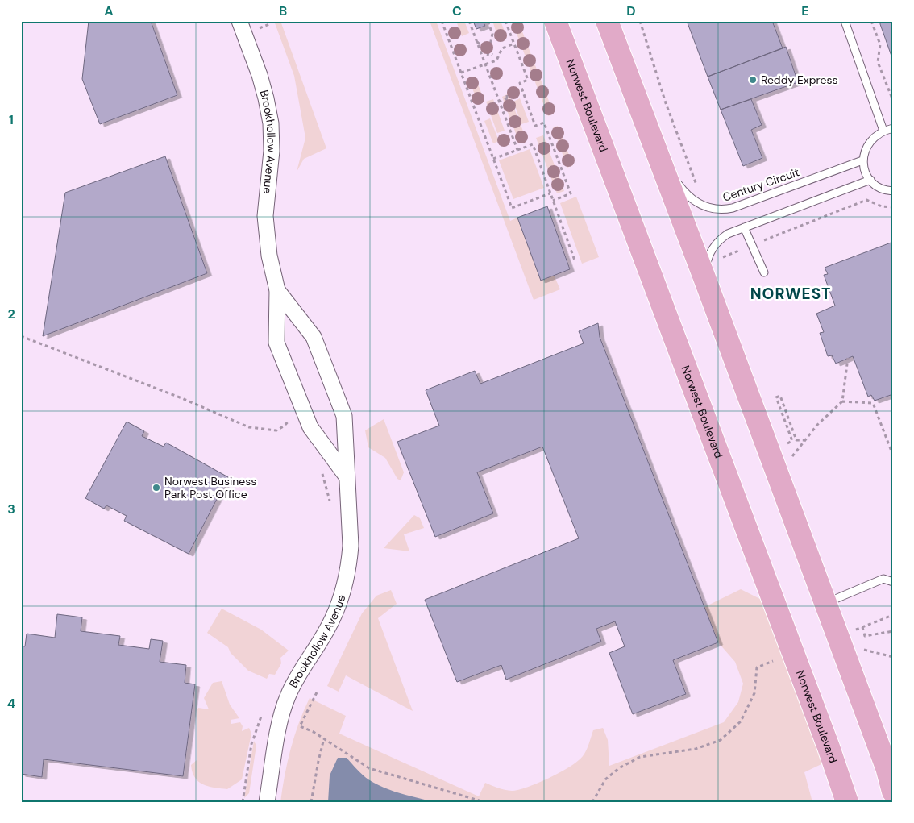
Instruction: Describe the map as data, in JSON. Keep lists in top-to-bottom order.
{
  "streets": {
    "main road": ["Norwest Boulevard"],
    "street": ["Brookhollow Avenue"],
    "lane": ["Century Circuit"]
  },
  "districts": ["NORWEST"],
  "places": ["Reddy Express", "Norwest Business Park Post Office"],
  "grid": {
    "columns": [
      "A",
      "B",
      "C",
      "D",
      "E"
    ],
    "rows": [
      "1",
      "2",
      "3",
      "4"
    ]
  }
}
